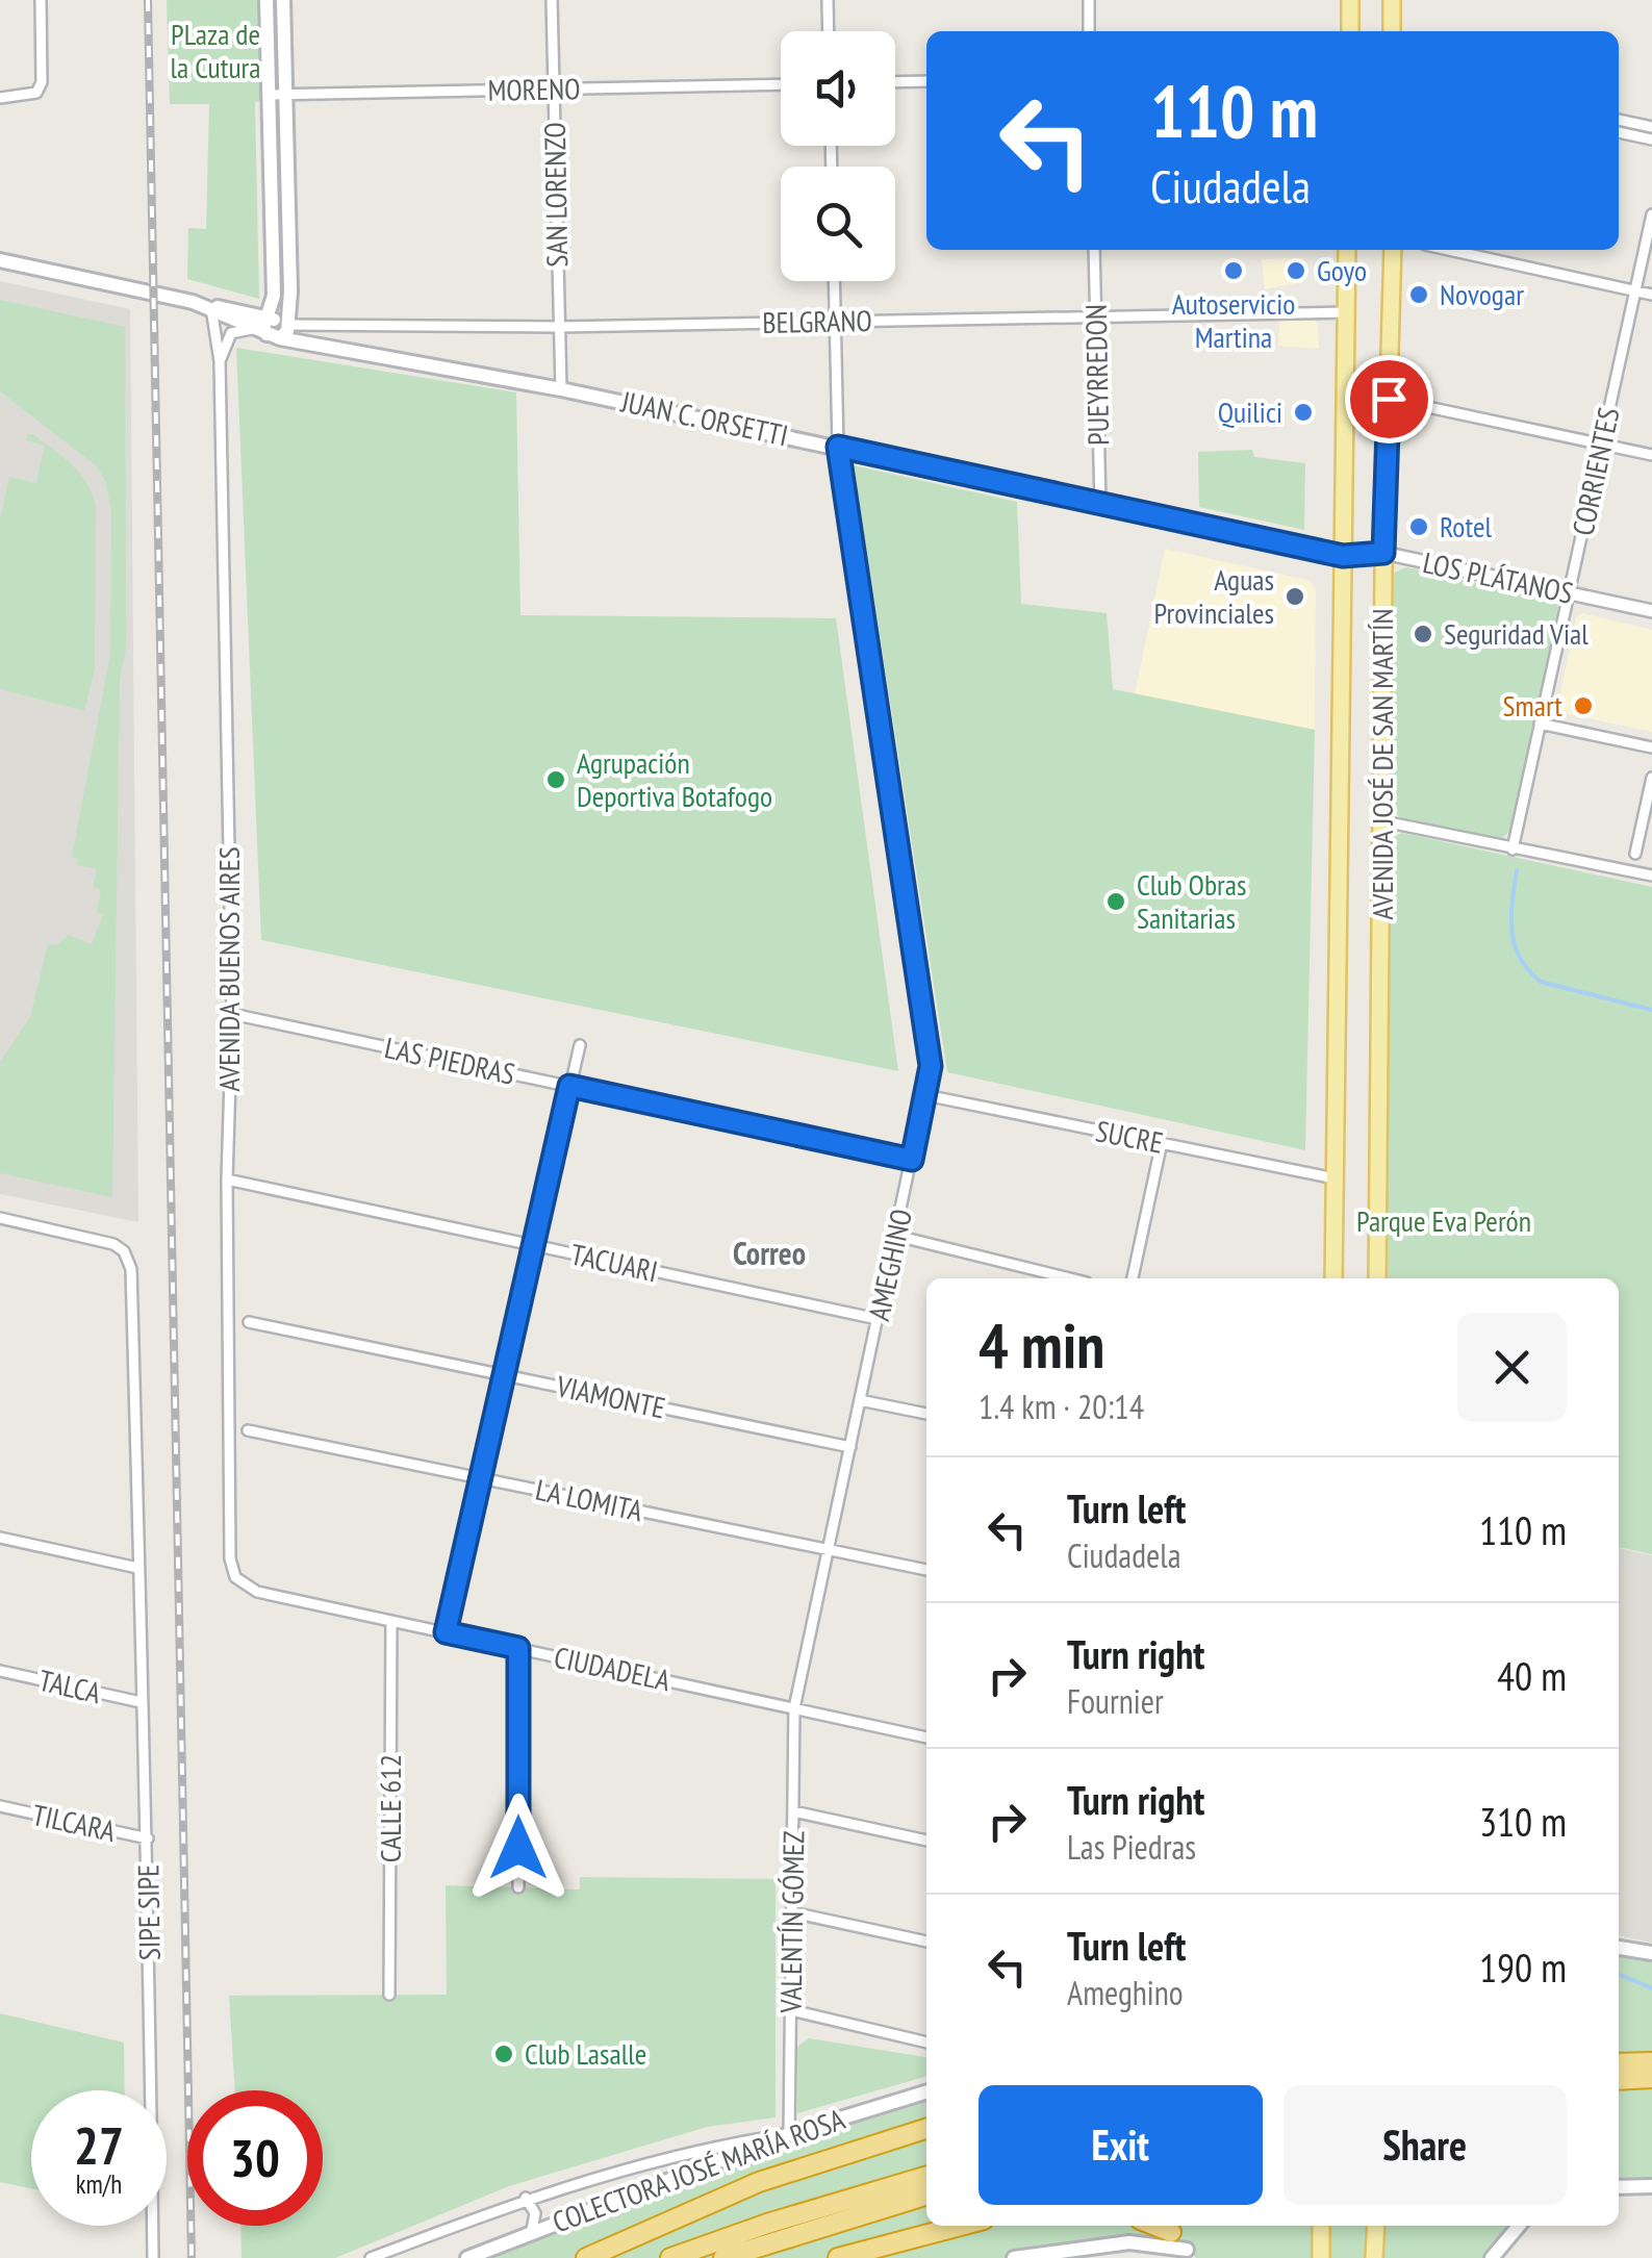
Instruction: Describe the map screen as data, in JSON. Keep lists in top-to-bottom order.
{
  "streets": {
    "main road": [
      "JUAN C. ORSETTI",
      "LOS PLÁTANOS",
      "AVENIDA JOSÉ DE SAN MARTÍN",
      "COLECTORA JOSÉ MARÍA ROSA"
    ],
    "street": [
      "MORENO",
      "SAN LORENZO",
      "BELGRANO",
      "PUEYRREDON",
      "CORRIENTES",
      "AVENIDA BUENOS AIRES",
      "LAS PIEDRAS",
      "SUCRE",
      "TACUARI",
      "AMEGHINO",
      "VIAMONTE",
      "LA LOMITA",
      "CIUDADELA",
      "TALCA",
      "CALLE 612",
      "TILCARA",
      "SIPE SIPE",
      "VALENTÍN GÓMEZ"
    ]
  },
  "crossings": [
    ["MORENO", "SAN LORENZO"],
    ["SAN LORENZO", "BELGRANO"],
    ["SAN LORENZO", "JUAN C. ORSETTI"],
    ["BELGRANO", "PUEYRREDON"],
    ["BELGRANO", "JUAN C. ORSETTI"],
    ["BELGRANO", "AVENIDA JOSÉ DE SAN MARTÍN"],
    ["BELGRANO", "AMEGHINO"],
    ["PUEYRREDON", "JUAN C. ORSETTI"],
    ["JUAN C. ORSETTI", "LOS PLÁTANOS"],
    ["JUAN C. ORSETTI", "AVENIDA JOSÉ DE SAN MARTÍN"],
    ["JUAN C. ORSETTI", "AVENIDA BUENOS AIRES"],
    ["JUAN C. ORSETTI", "AMEGHINO"],
    ["CORRIENTES", "LOS PLÁTANOS"],
    ["LOS PLÁTANOS", "AVENIDA JOSÉ DE SAN MARTÍN"],
    ["AVENIDA JOSÉ DE SAN MARTÍN", "SUCRE"],
    ["AVENIDA BUENOS AIRES", "LAS PIEDRAS"],
    ["AVENIDA BUENOS AIRES", "TACUARI"],
    ["AVENIDA BUENOS AIRES", "CIUDADELA"],
    ["LAS PIEDRAS", "AMEGHINO"],
    ["SUCRE", "AMEGHINO"],
    ["TACUARI", "AMEGHINO"],
    ["AMEGHINO", "VIAMONTE"],
    ["AMEGHINO", "LA LOMITA"],
    ["AMEGHINO", "CIUDADELA"],
    ["AMEGHINO", "VALENTÍN GÓMEZ"],
    ["CIUDADELA", "CALLE 612"],
    ["CIUDADELA", "VALENTÍN GÓMEZ"],
    ["TALCA", "SIPE SIPE"],
    ["TILCARA", "SIPE SIPE"],
    ["VALENTÍN GÓMEZ", "COLECTORA JOSÉ MARÍA ROSA"]
  ],
  "districts": ["Correo"],
  "parks": ["PLaza de la Cutura", "Parque Eva Perón"],
  "places": [
    "Autoservicio Martina",
    "Goyo",
    "Novogar",
    "Quilici",
    "Rotel",
    "Aguas Provinciales",
    "Seguridad Vial",
    "Smart",
    "Agrupación Deportiva Botafogo",
    "Club Obras Sanitarias",
    "Club Lasalle"
  ],
  "page": {
    "turn": ["110 m", "Ciudadela"],
    "heading": ["4 min", "1.4 km · 20:14"],
    "list": [
      {
        "name": "Turn left",
        "note": "Ciudadela",
        "value": "110 m"
      },
      {
        "name": "Turn right",
        "note": "Fournier",
        "value": "40 m"
      },
      {
        "name": "Turn right",
        "note": "Las Piedras",
        "value": "310 m"
      },
      {
        "name": "Turn left",
        "note": "Ameghino",
        "value": "190 m"
      }
    ],
    "buttons": ["Exit", "Share"],
    "speed": "27 km/h",
    "limit": "30"
  }
}
